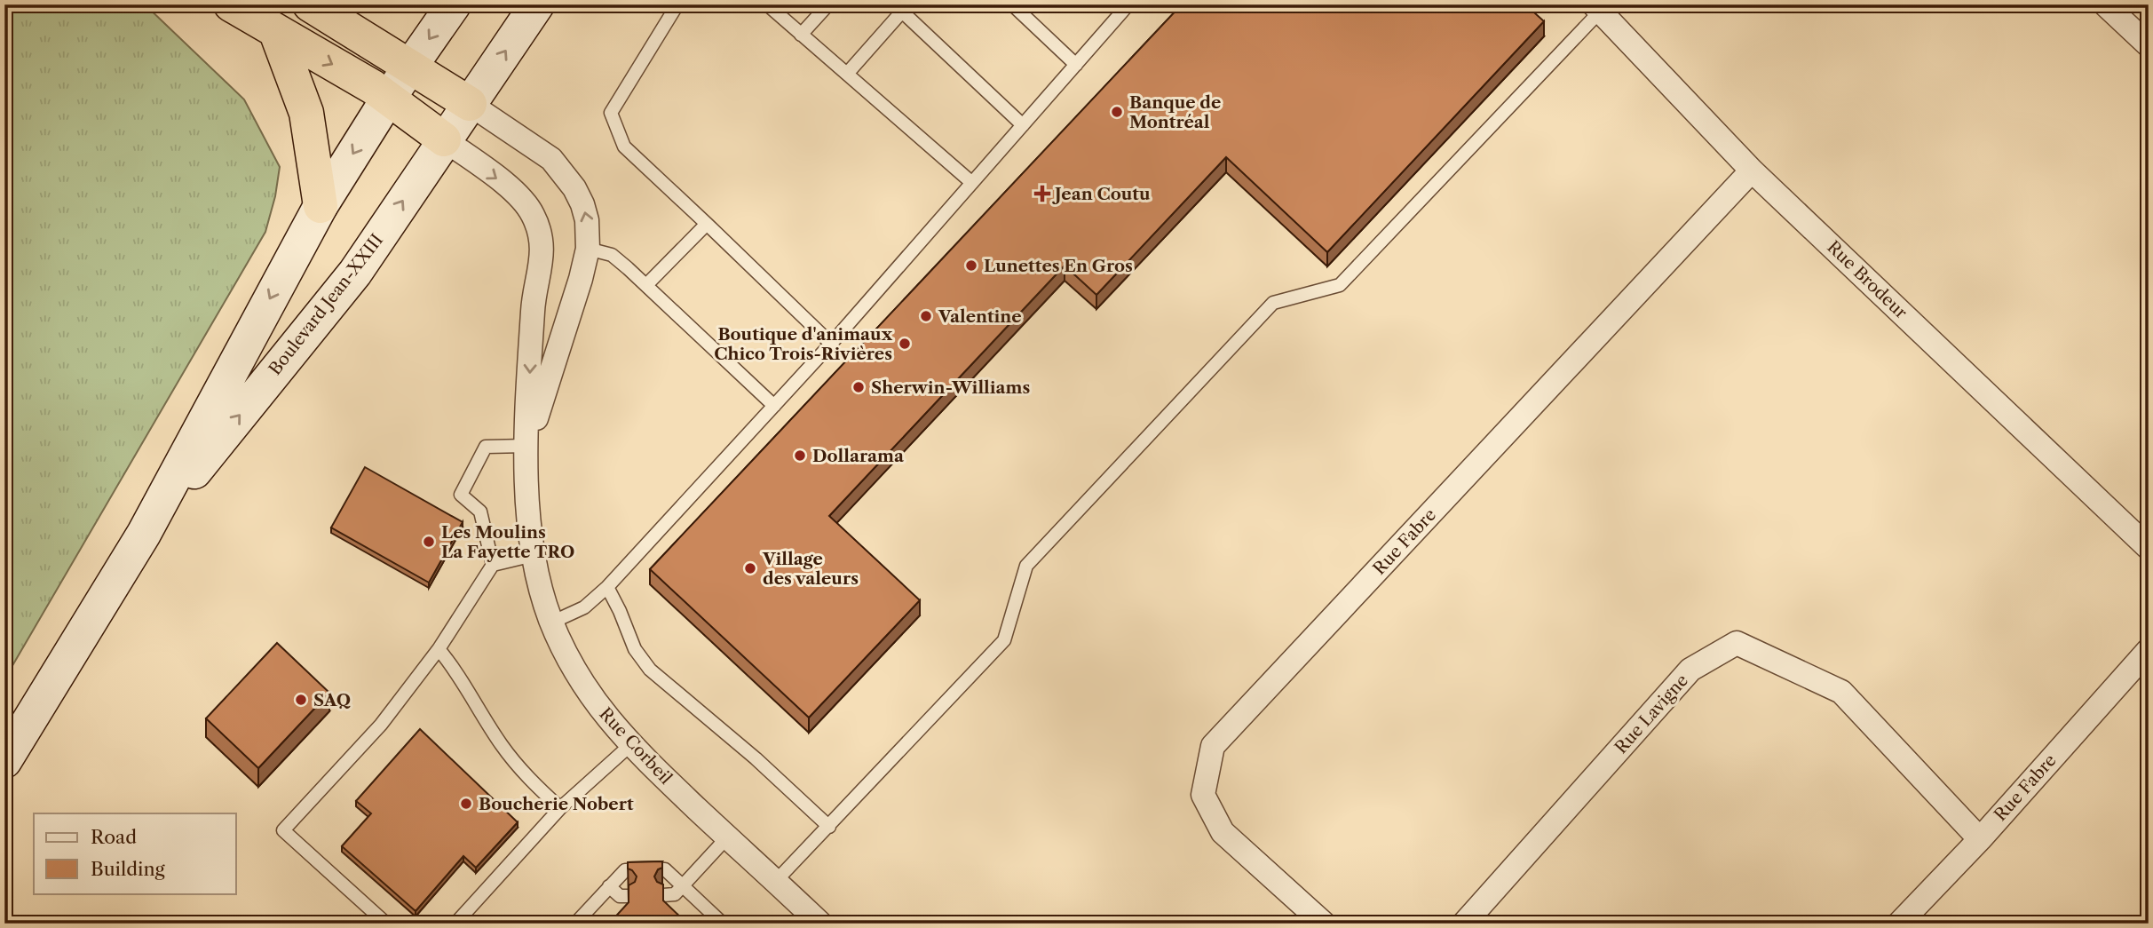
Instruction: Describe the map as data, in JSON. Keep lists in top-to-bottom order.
{
  "streets": {
    "street": [
      "Rue Brodeur",
      "Boulevard Jean-XXIII",
      "Rue Fabre",
      "Rue Lavigne",
      "Rue Corbeil"
    ]
  },
  "crossings": [
    ["Rue Brodeur", "Rue Fabre"],
    ["Boulevard Jean-XXIII", "Rue Corbeil"],
    ["Rue Fabre", "Rue Lavigne"]
  ],
  "places": {
    "other": [
      "Banque de Montréal",
      "Lunettes En Gros",
      "Valentine",
      "Boutique d'animaux Chico Trois-Rivières",
      "Sherwin-Williams",
      "Dollarama",
      "Les Moulins La Fayette TRO",
      "Village des valeurs",
      "SAQ",
      "Boucherie Nobert"
    ],
    "health": ["Jean Coutu"]
  },
  "legend": ["Road", "Building"]
}
